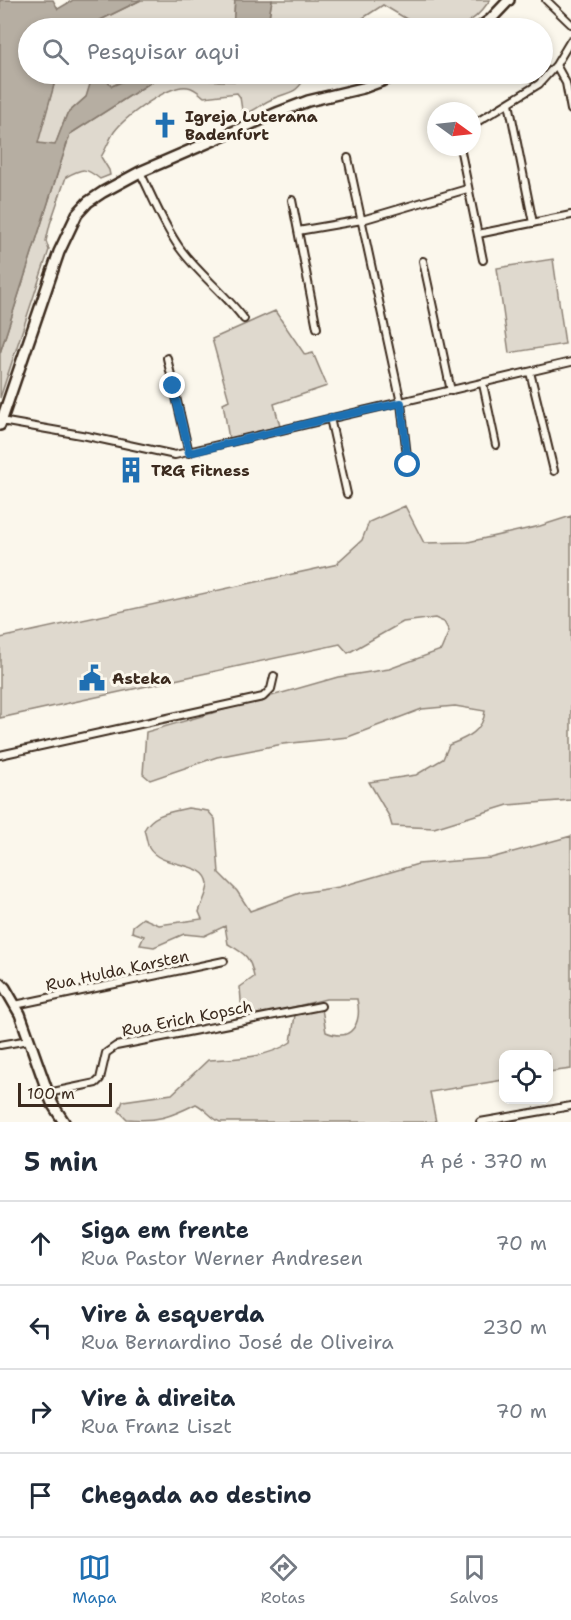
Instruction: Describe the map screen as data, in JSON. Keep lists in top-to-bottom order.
{
  "streets": {
    "street": ["Rua Hulda Karsten", "Rua Erich Kopsch"]
  },
  "places": {
    "church": ["Igreja Luterana Badenfurt"],
    "building": ["TRG Fitness"],
    "public building": ["Asteka"]
  },
  "scale_bar": "100 m",
  "north": "right",
  "page": {
    "search": "Pesquisar aqui",
    "scale": "100 m",
    "heading": ["5 min", "A pé · 370 m"],
    "list": [
      ["Siga em frente", "Rua Pastor Werner Andresen", "70 m"],
      ["Vire à esquerda", "Rua Bernardino José de Oliveira", "230 m"],
      ["Vire à direita", "Rua Franz Liszt", "70 m"],
      "Chegada ao destino"
    ],
    "nav": ["Mapa", "Rotas", "Salvos"]
  }
}
